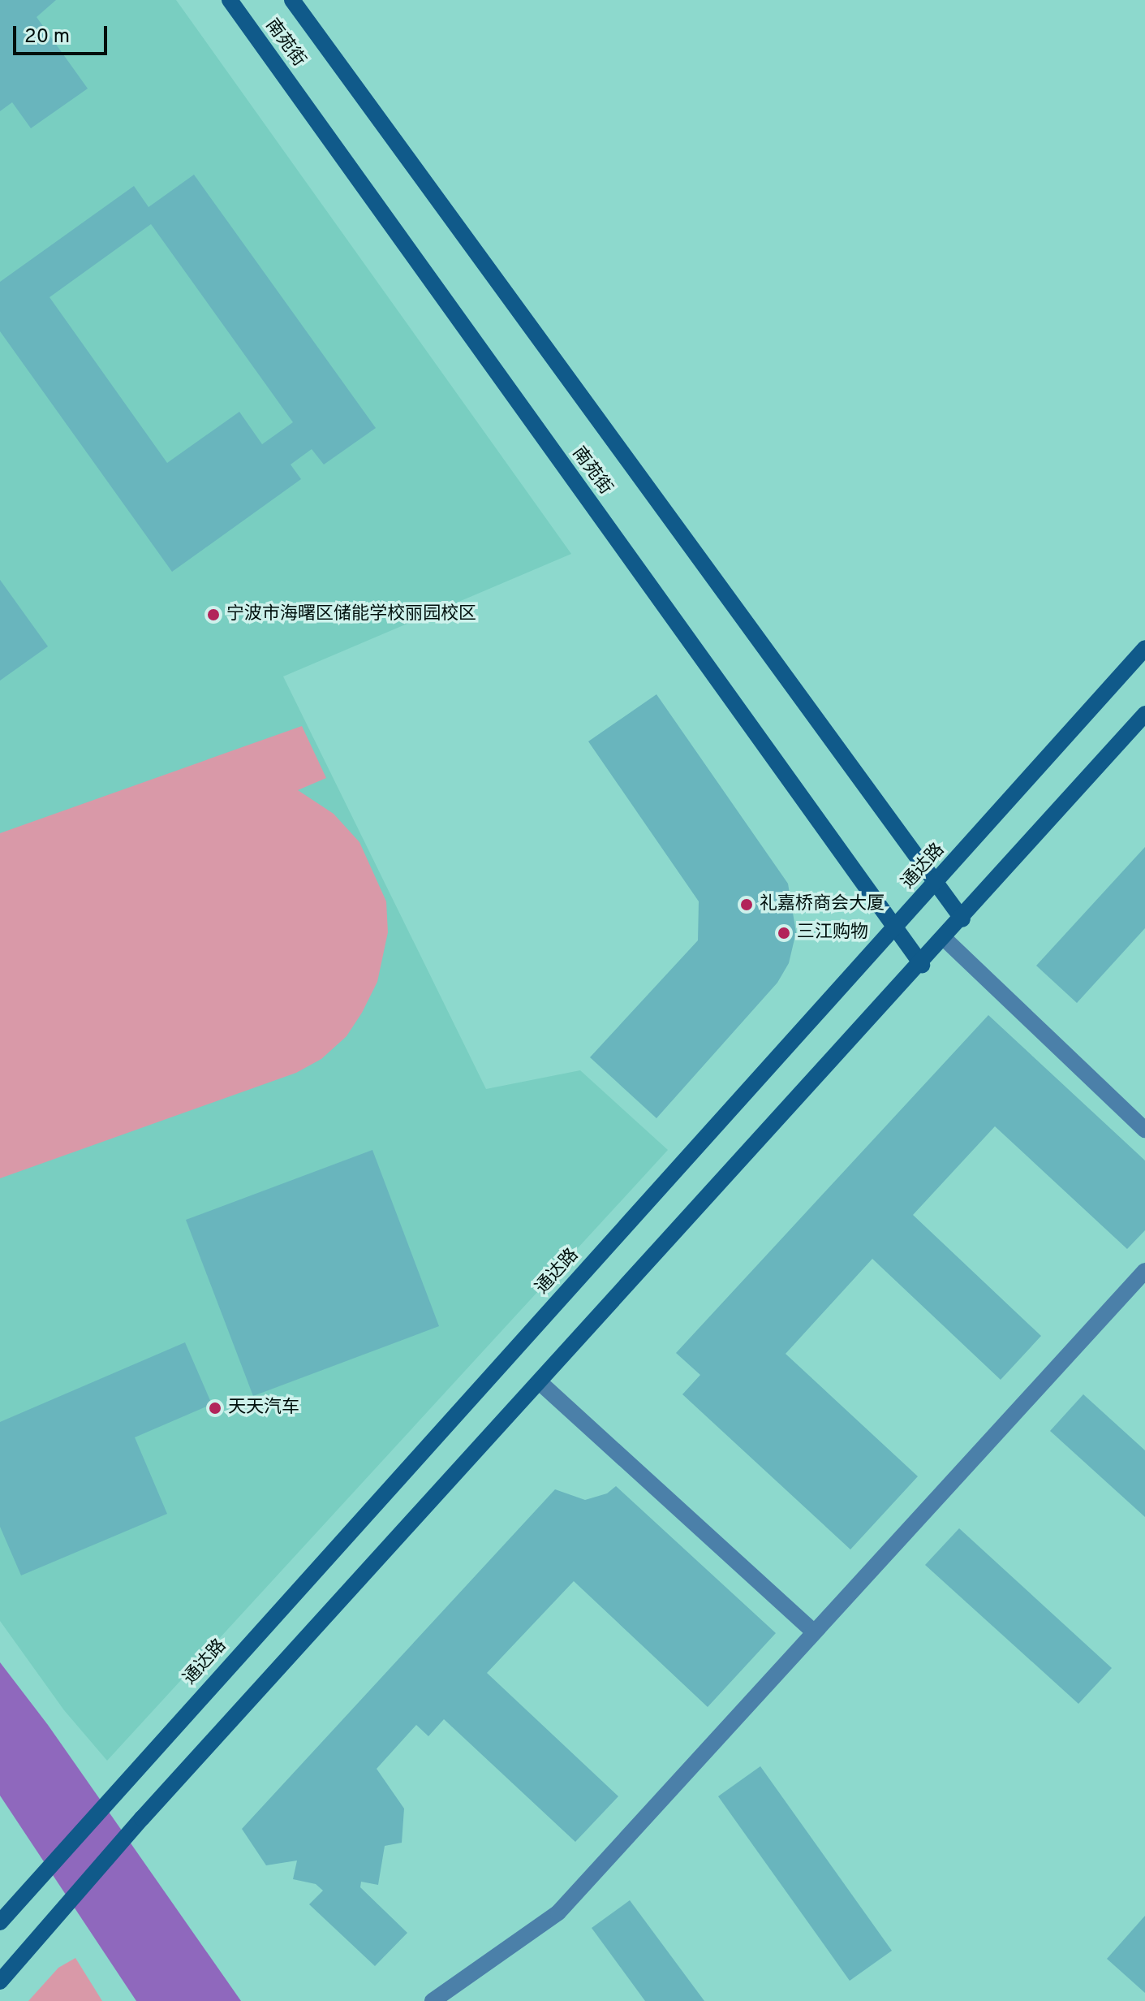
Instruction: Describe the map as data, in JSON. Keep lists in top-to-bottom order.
{
  "streets": {
    "street": ["南苑街", "通达路"]
  },
  "crossings": [
    ["南苑街", "通达路"]
  ],
  "places": [
    "宁波市海曙区储能学校丽园校区",
    "礼嘉桥商会大厦",
    "三江购物",
    "天天汽车"
  ],
  "scale_bar": "20 m"
}
